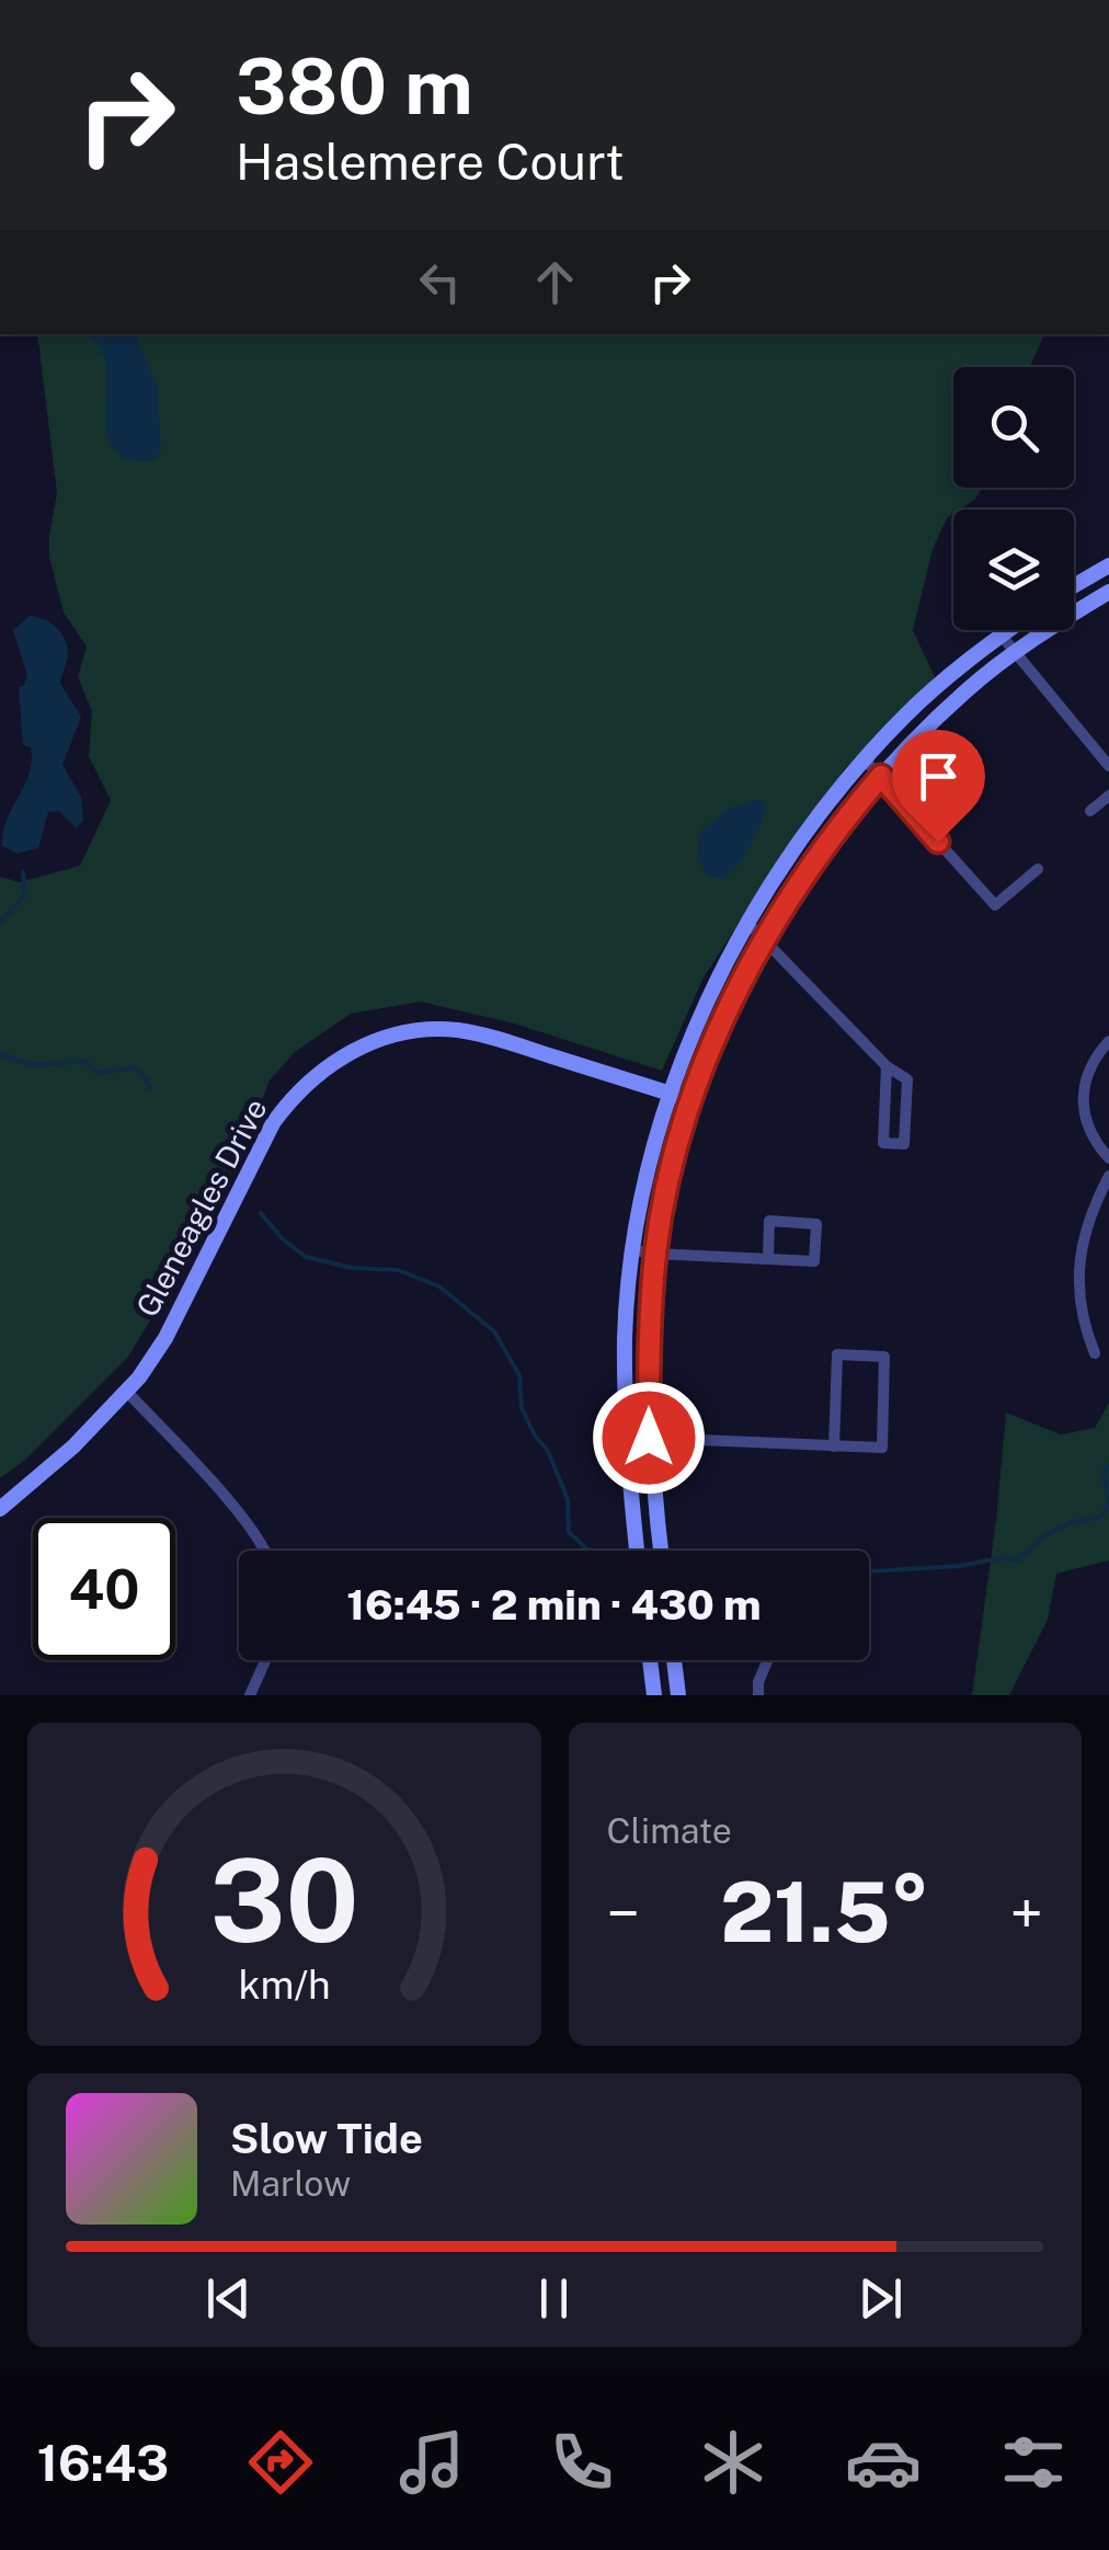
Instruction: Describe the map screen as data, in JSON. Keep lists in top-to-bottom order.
{
  "streets": {
    "street": ["Gleneagles Drive"]
  },
  "page": {
    "turn": ["380 m", "Haslemere Court"],
    "limit": "40",
    "trip": "16:45 · 2 min · 430 m",
    "tile": "Climate",
    "heat": ["−", "21.5°", "+"],
    "song": ["Slow Tide", "Marlow"],
    "tabs": "16:43",
    "gauge": ["30", "km/h"]
  }
}
